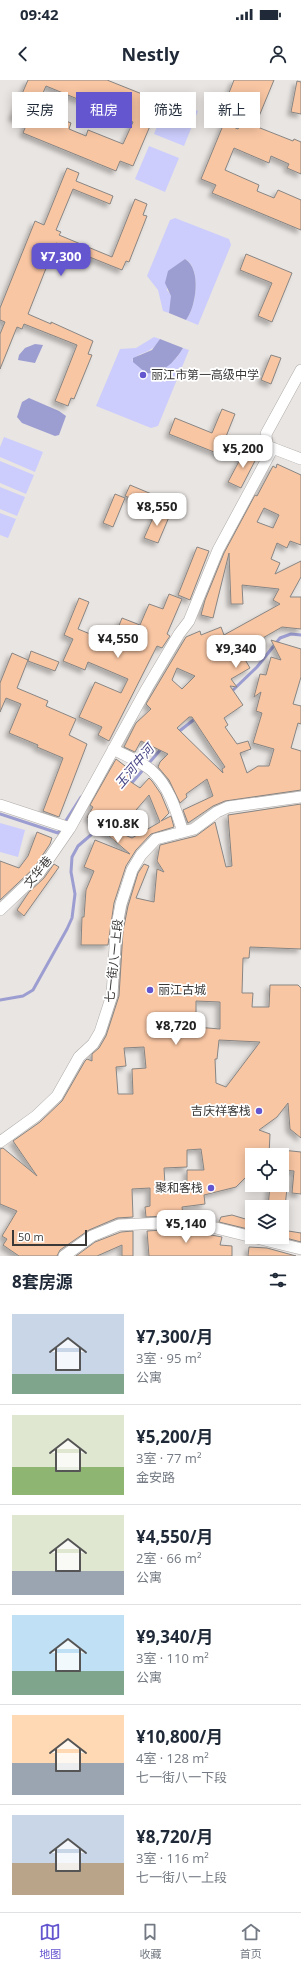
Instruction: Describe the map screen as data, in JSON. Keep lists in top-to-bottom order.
{
  "streets": {
    "street": ["文华巷", "七一街八一上段"]
  },
  "water": ["玉河中河"],
  "places": [
    "丽江市第一高级中学",
    "丽江古城",
    "吉庆祥客栈",
    "聚和客栈"
  ],
  "scale_bar": "50 m",
  "page": {
    "status": "09:42",
    "header": "Nestly",
    "chip": [
      "买房",
      "租房",
      "筛选",
      "新上"
    ],
    "price": [
      "¥7,300",
      "¥5,200",
      "¥8,550",
      "¥4,550",
      "¥9,340",
      "¥10.8K",
      "¥8,720",
      "¥5,140"
    ],
    "scale": "50 m",
    "heading": "8套房源",
    "list": [
      {
        "name": "¥7,300/月",
        "note": "3室 · 95 m² · 公寓"
      },
      {
        "name": "¥5,200/月",
        "note": "3室 · 77 m² · 金安路"
      },
      {
        "name": "¥4,550/月",
        "note": "2室 · 66 m² · 公寓"
      },
      {
        "name": "¥9,340/月",
        "note": "3室 · 110 m² · 公寓"
      },
      {
        "name": "¥10,800/月",
        "note": "4室 · 128 m² · 七一街八一下段"
      },
      {
        "name": "¥8,720/月",
        "note": "3室 · 116 m² · 七一街八一上段"
      }
    ],
    "tabs": ["地图", "收藏", "首页"]
  }
}
